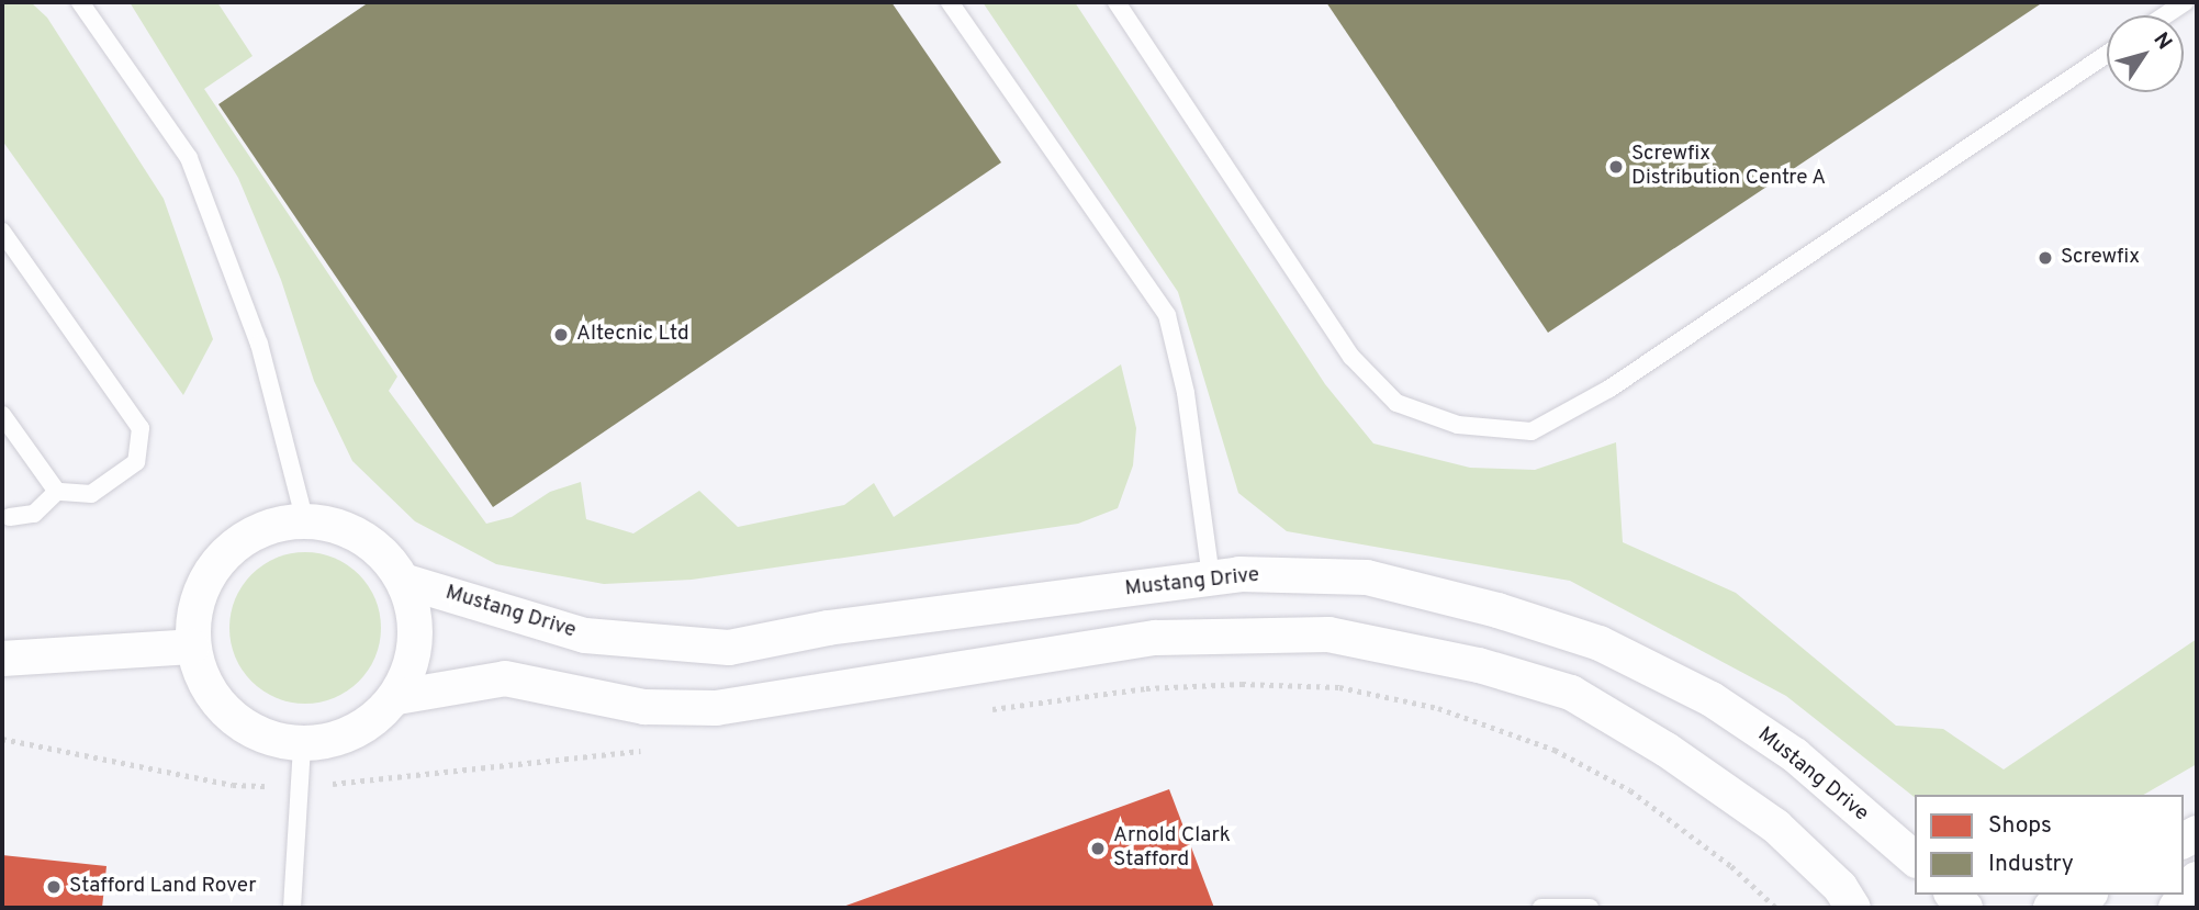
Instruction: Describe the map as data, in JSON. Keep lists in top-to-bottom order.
{
  "streets": {
    "street": ["Mustang Drive"]
  },
  "places": [
    "Screwfix Distribution Centre A",
    "Screwfix",
    "Altecnic Ltd",
    "Arnold Clark Stafford",
    "Stafford Land Rover"
  ],
  "legend": ["Shops", "Industry"],
  "north": "top right"
}
